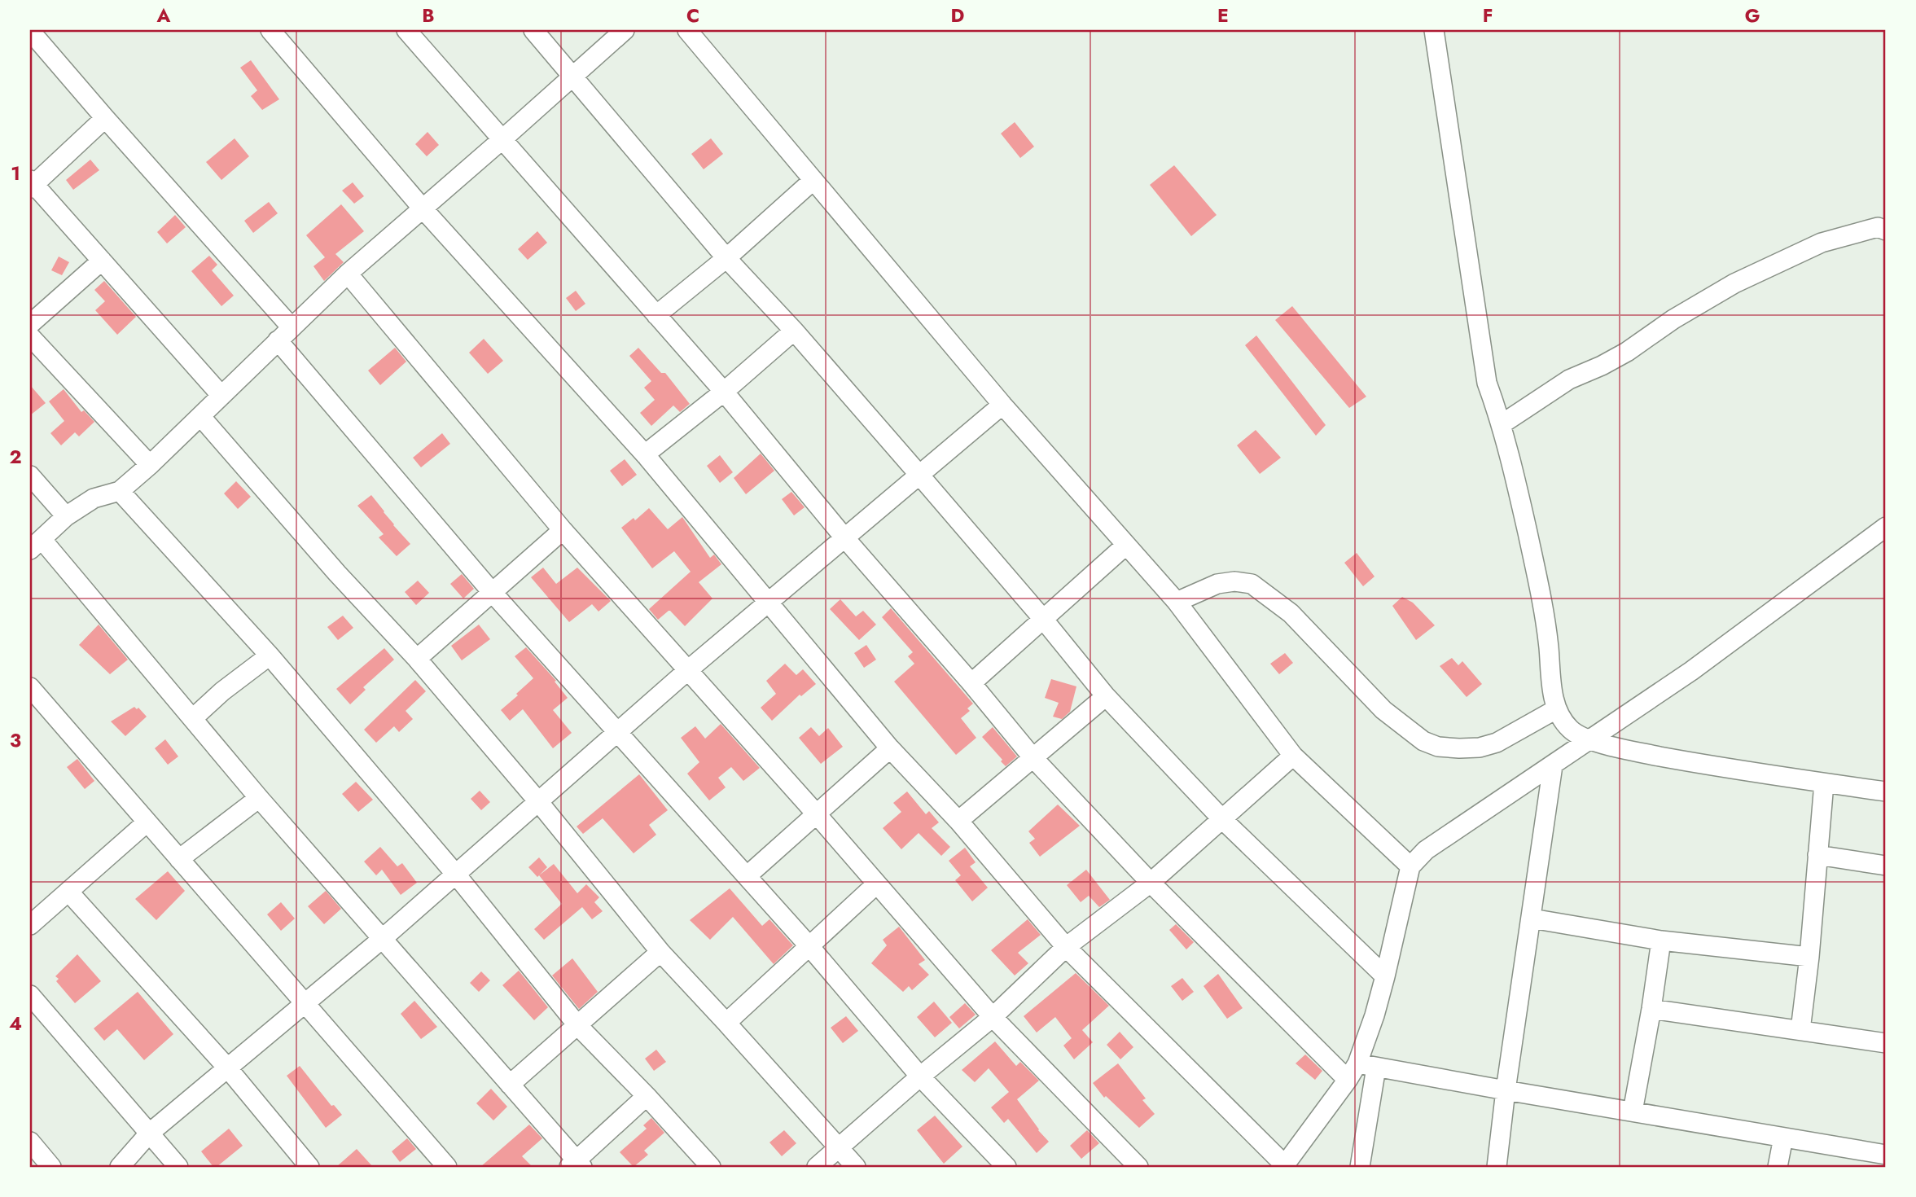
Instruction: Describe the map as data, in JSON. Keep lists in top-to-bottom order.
{
  "grid": {
    "columns": [
      "A",
      "B",
      "C",
      "D",
      "E",
      "F",
      "G"
    ],
    "rows": [
      "1",
      "2",
      "3",
      "4"
    ]
  }
}
